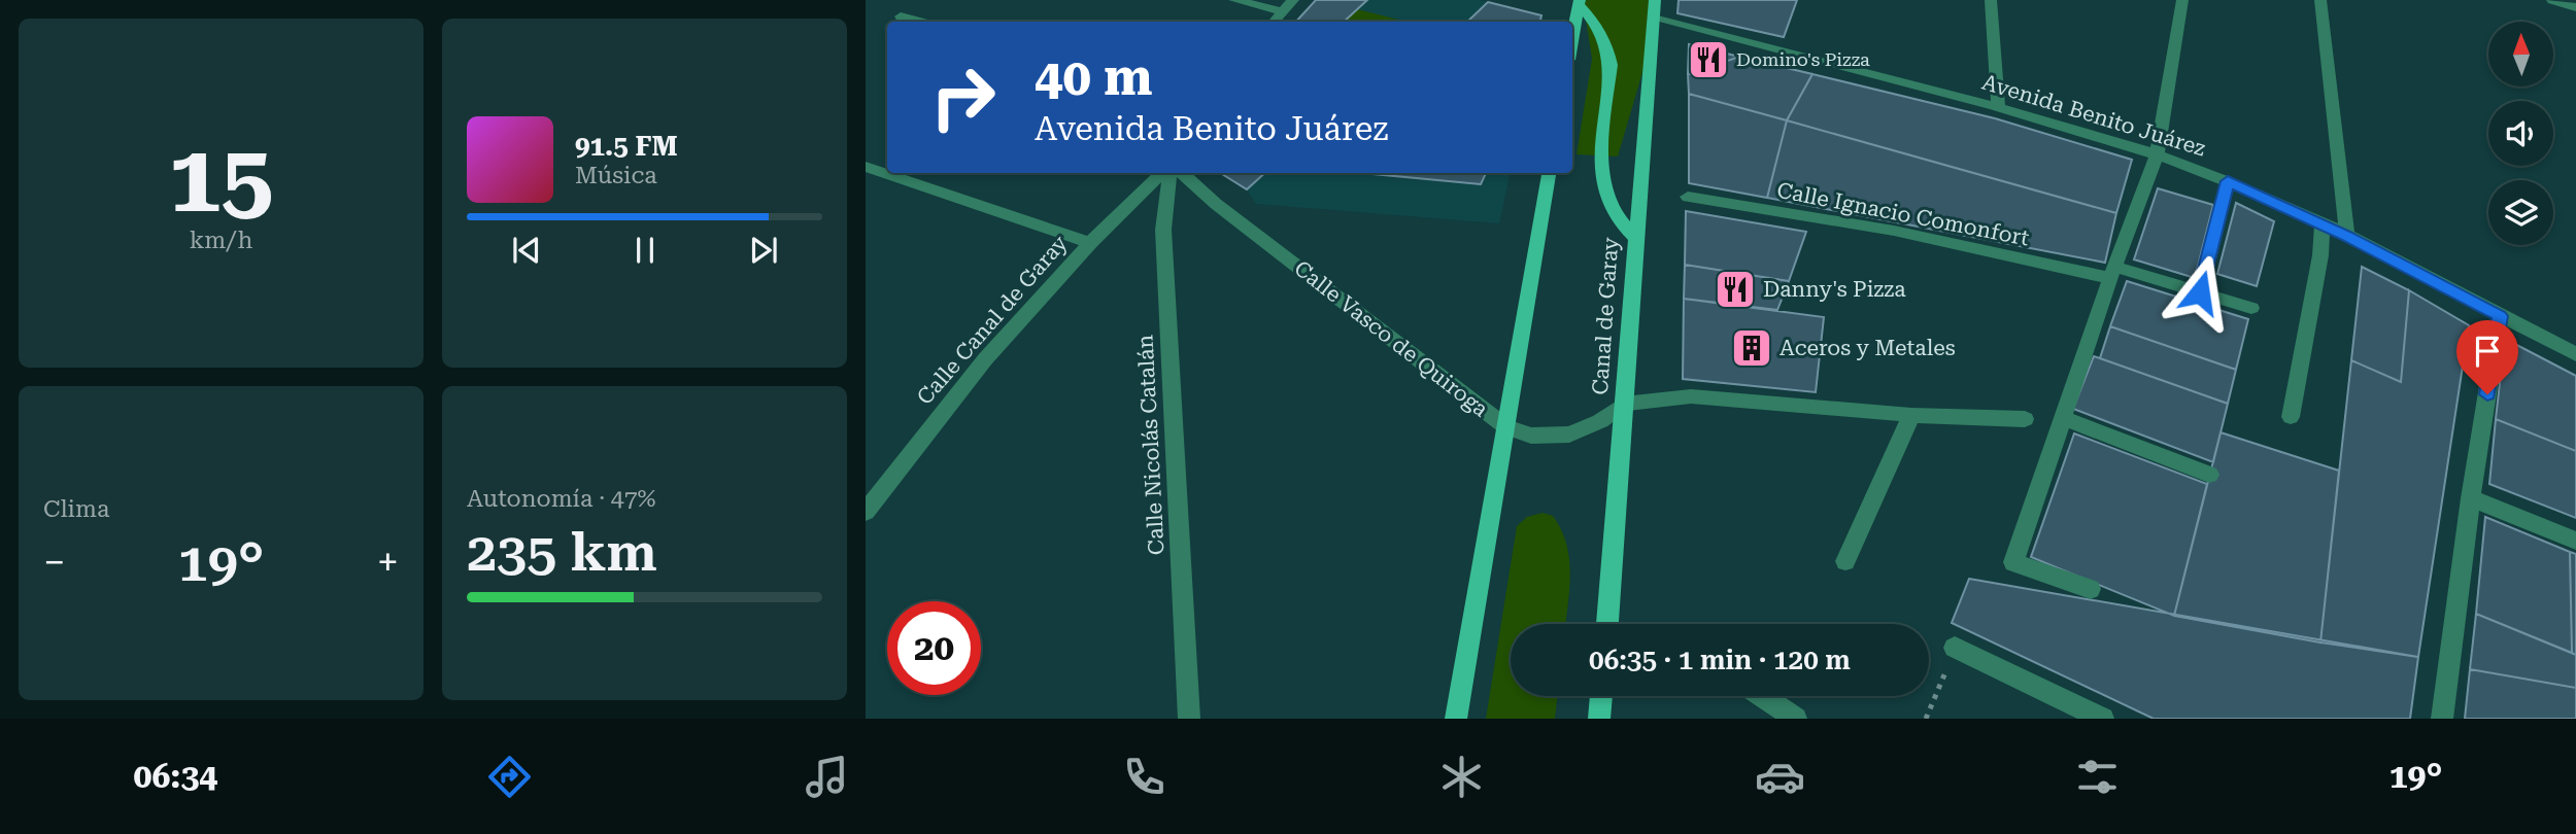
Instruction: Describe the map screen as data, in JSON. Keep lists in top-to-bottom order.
{
  "streets": {
    "main road": ["Canal de Garay"],
    "street": [
      "Avenida Benito Juárez",
      "Calle Ignacio Comonfort",
      "Calle Canal de Garay",
      "Calle Vasco de Quiroga",
      "Calle Nicolás Catalán"
    ]
  },
  "crossings": [
    ["Avenida Benito Juárez", "Canal de Garay"],
    ["Canal de Garay", "Calle Vasco de Quiroga"]
  ],
  "places": {
    "restaurant": ["Domino's Pizza", "Danny's Pizza"],
    "building": ["Aceros y Metales"]
  },
  "north": "top",
  "page": {
    "tile": [
      ["15", "km/h"],
      "Clima",
      ["Autonomía · 47%", "235 km"]
    ],
    "turn": ["40 m", "Avenida Benito Juárez"],
    "song": ["91.5 FM", "Música"],
    "heat": ["−", "19°", "+"],
    "limit": "20",
    "trip": "06:35 · 1 min · 120 m",
    "tabs": ["06:34", "19°"]
  }
}
